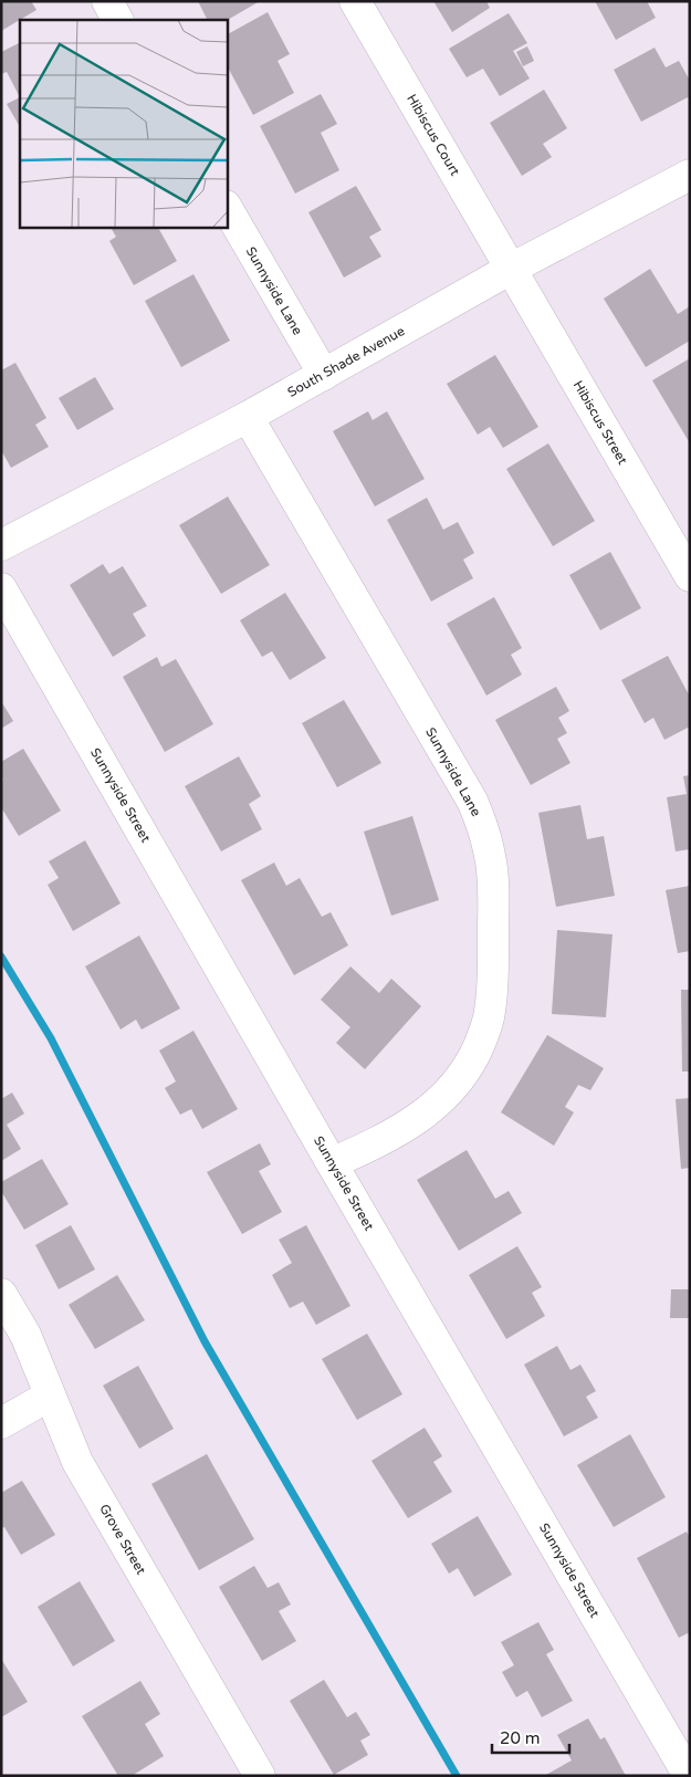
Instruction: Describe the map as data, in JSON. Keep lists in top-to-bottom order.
{
  "streets": {
    "street": [
      "Hibiscus Court",
      "Sunnyside Lane",
      "South Shade Avenue",
      "Hibiscus Street",
      "Sunnyside Street",
      "Grove Street"
    ]
  },
  "crossings": [
    ["Hibiscus Court", "South Shade Avenue"],
    ["Hibiscus Court", "Hibiscus Street"],
    ["Sunnyside Lane", "South Shade Avenue"],
    ["Sunnyside Lane", "Sunnyside Street"],
    ["South Shade Avenue", "Hibiscus Street"]
  ],
  "scale_bar": "20 m"
}
